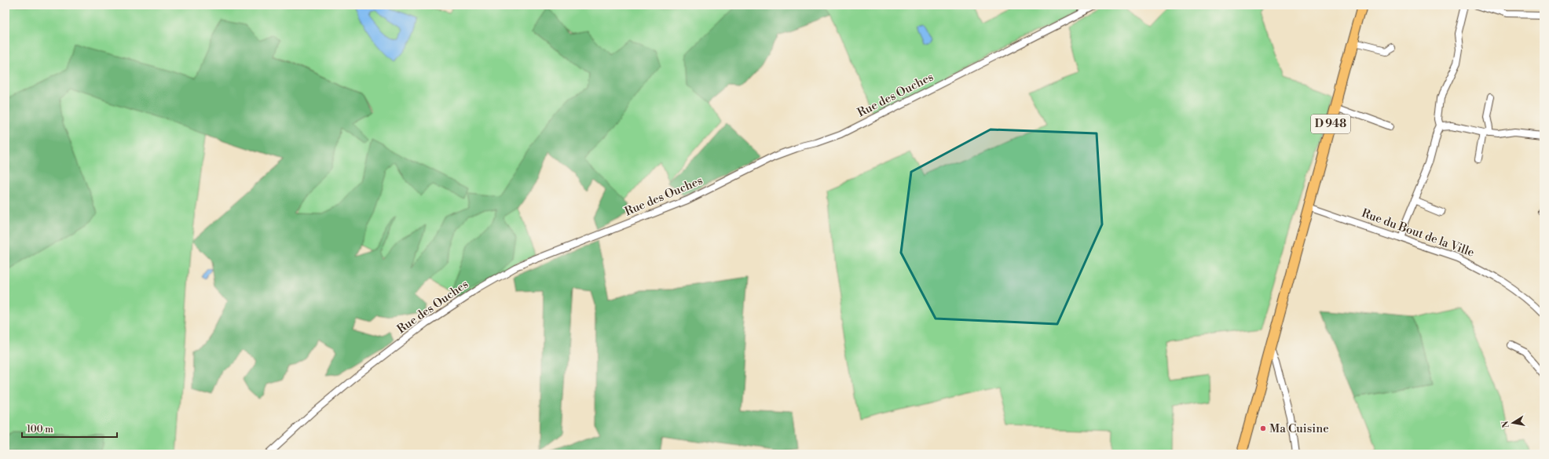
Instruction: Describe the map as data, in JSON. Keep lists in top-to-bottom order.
{
  "streets": {
    "main road": ["D 948"],
    "street": ["Rue des Ouches", "Rue du Bout de la Ville"]
  },
  "crossings": [
    ["D 948", "Rue du Bout de la Ville"]
  ],
  "places": ["Ma Cuisine"],
  "scale_bar": "100 m",
  "north": "left"
}
